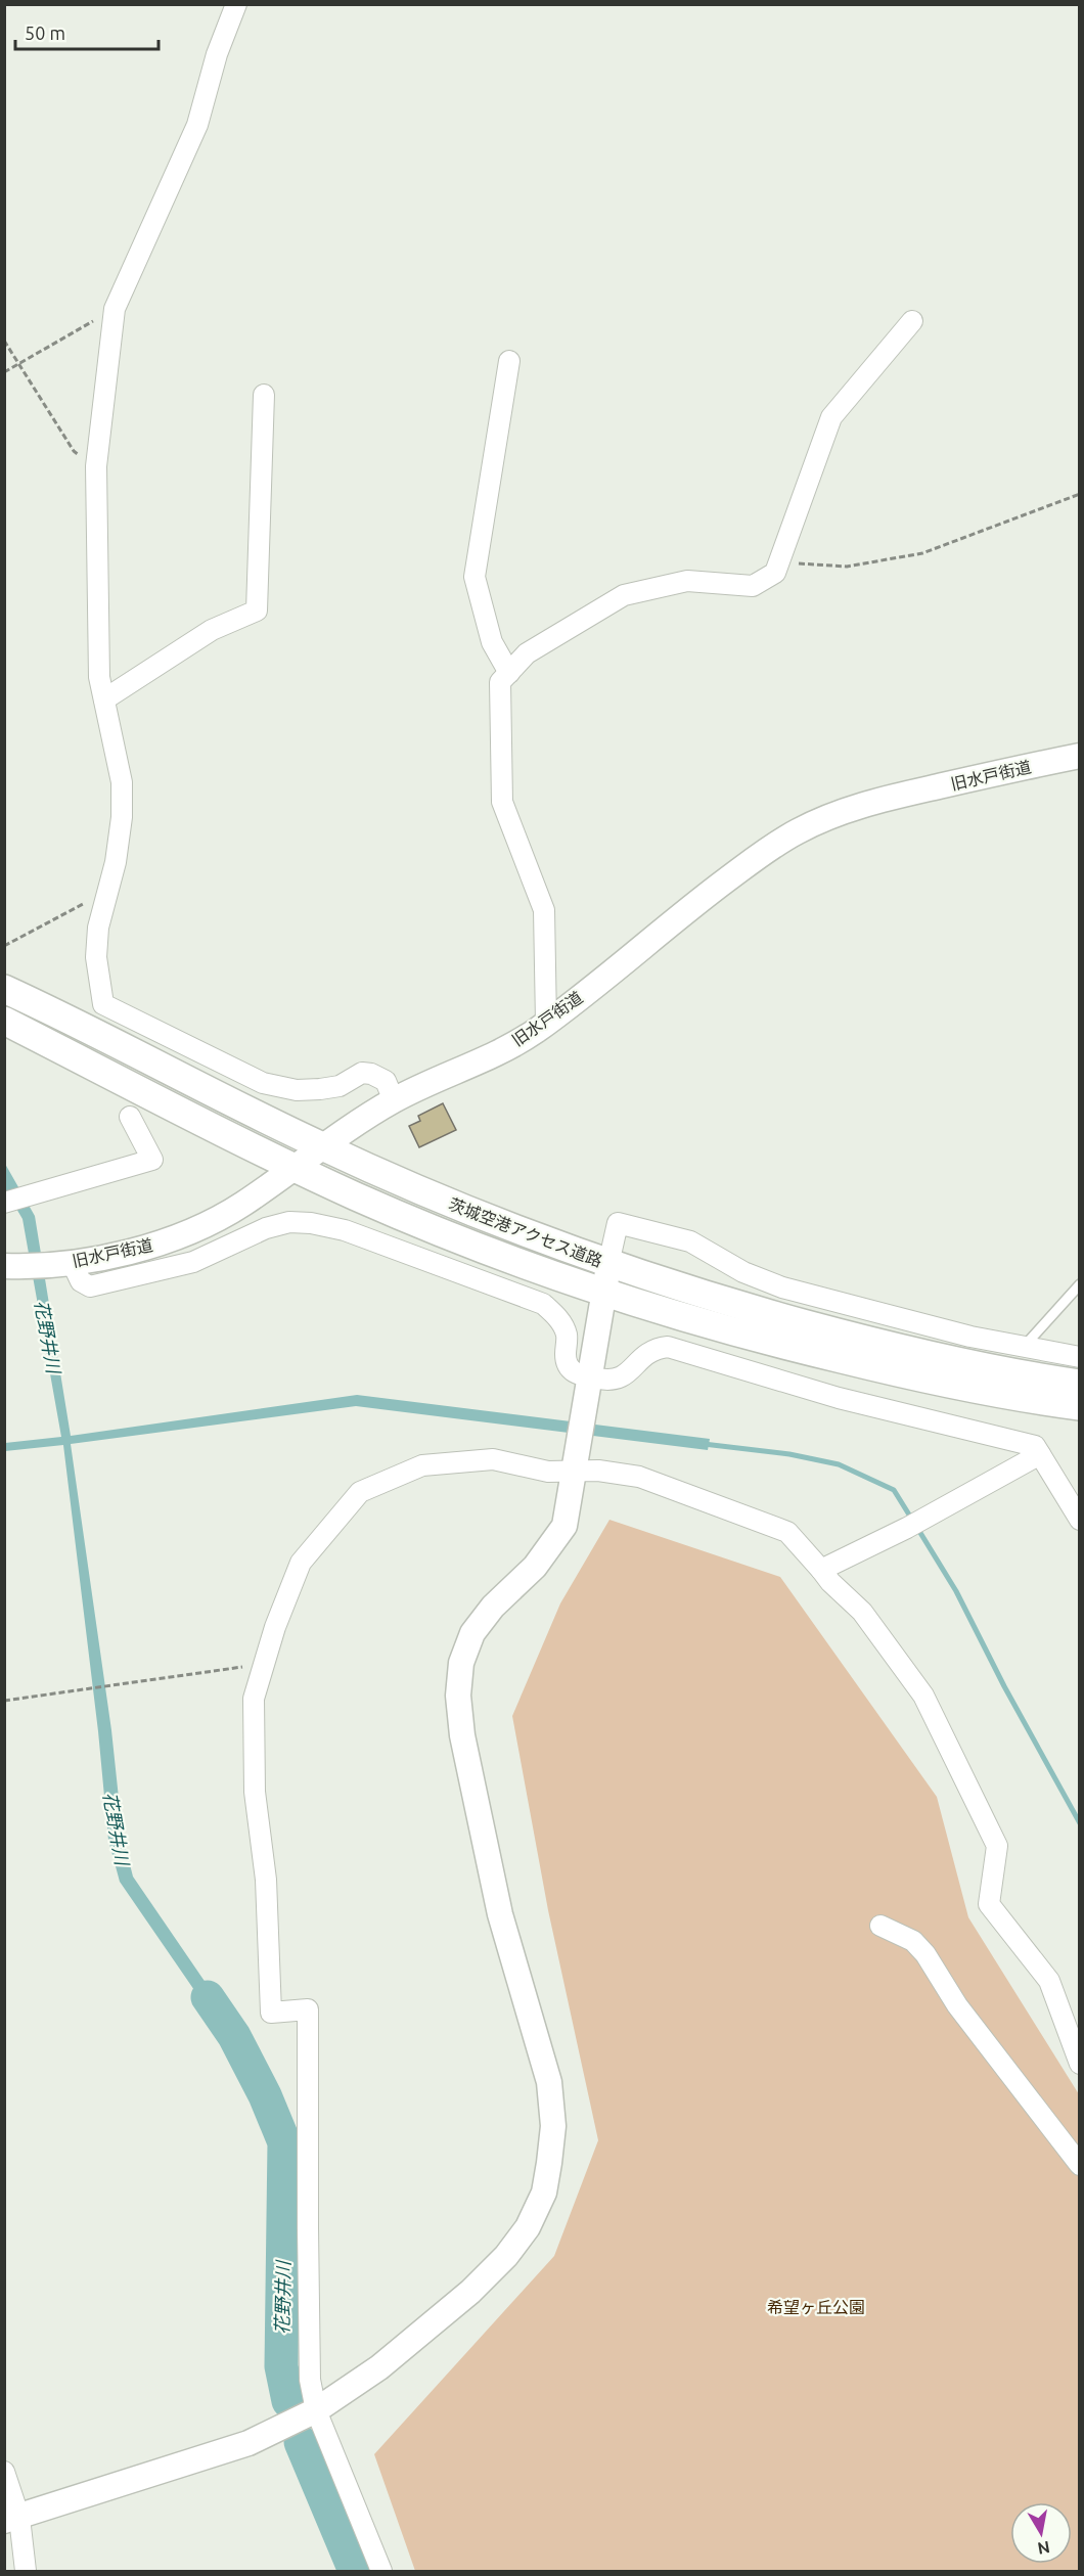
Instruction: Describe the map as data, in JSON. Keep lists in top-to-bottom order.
{
  "streets": {
    "main road": ["茨城空港アクセス道路"],
    "street": ["旧水戸街道"]
  },
  "crossings": [
    ["旧水戸街道", "茨城空港アクセス道路"]
  ],
  "water": ["花野井川"],
  "parks": ["希望ヶ丘公園"],
  "scale_bar": "50 m",
  "north": "bottom"
}
